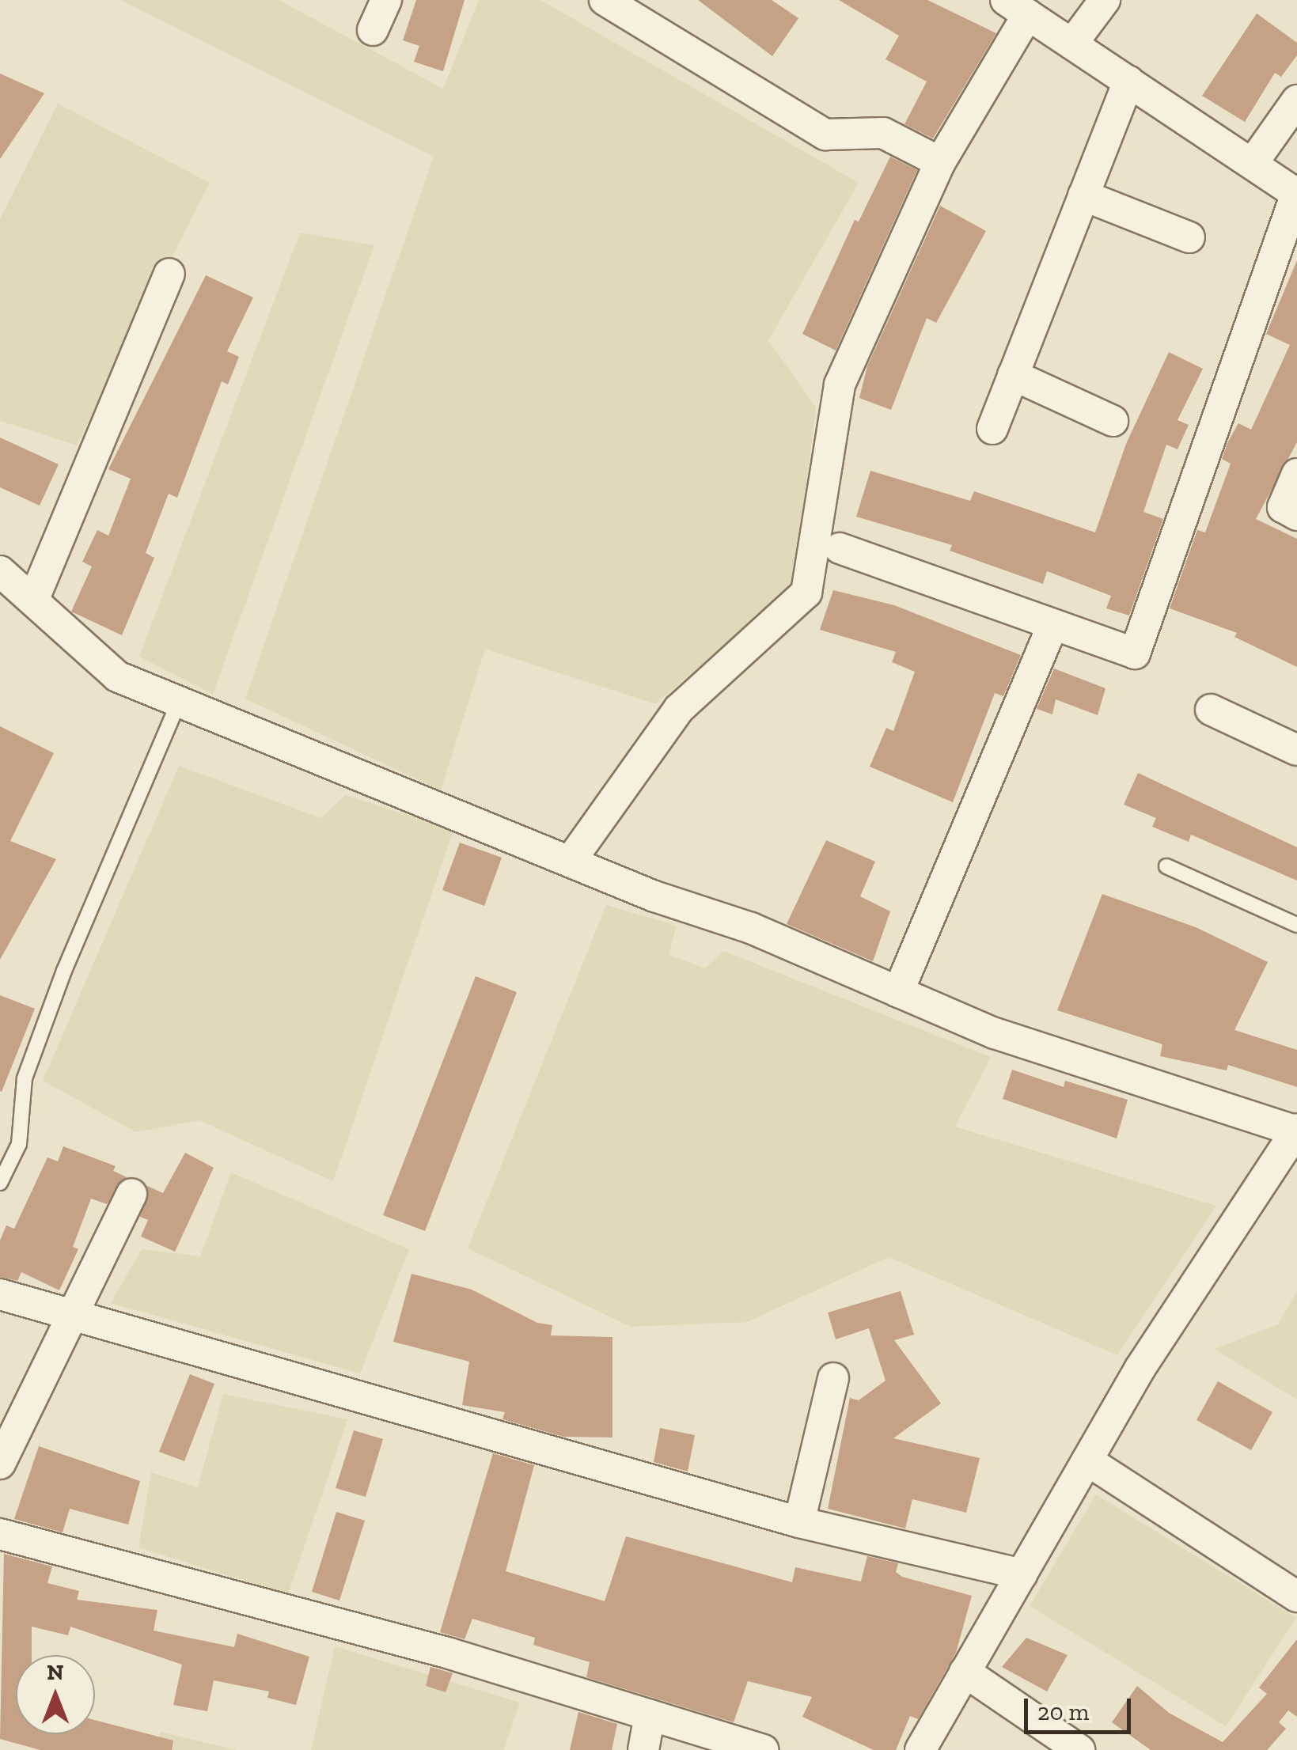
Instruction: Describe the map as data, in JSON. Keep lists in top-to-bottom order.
{
  "scale_bar": "20 m",
  "north": "top"
}
